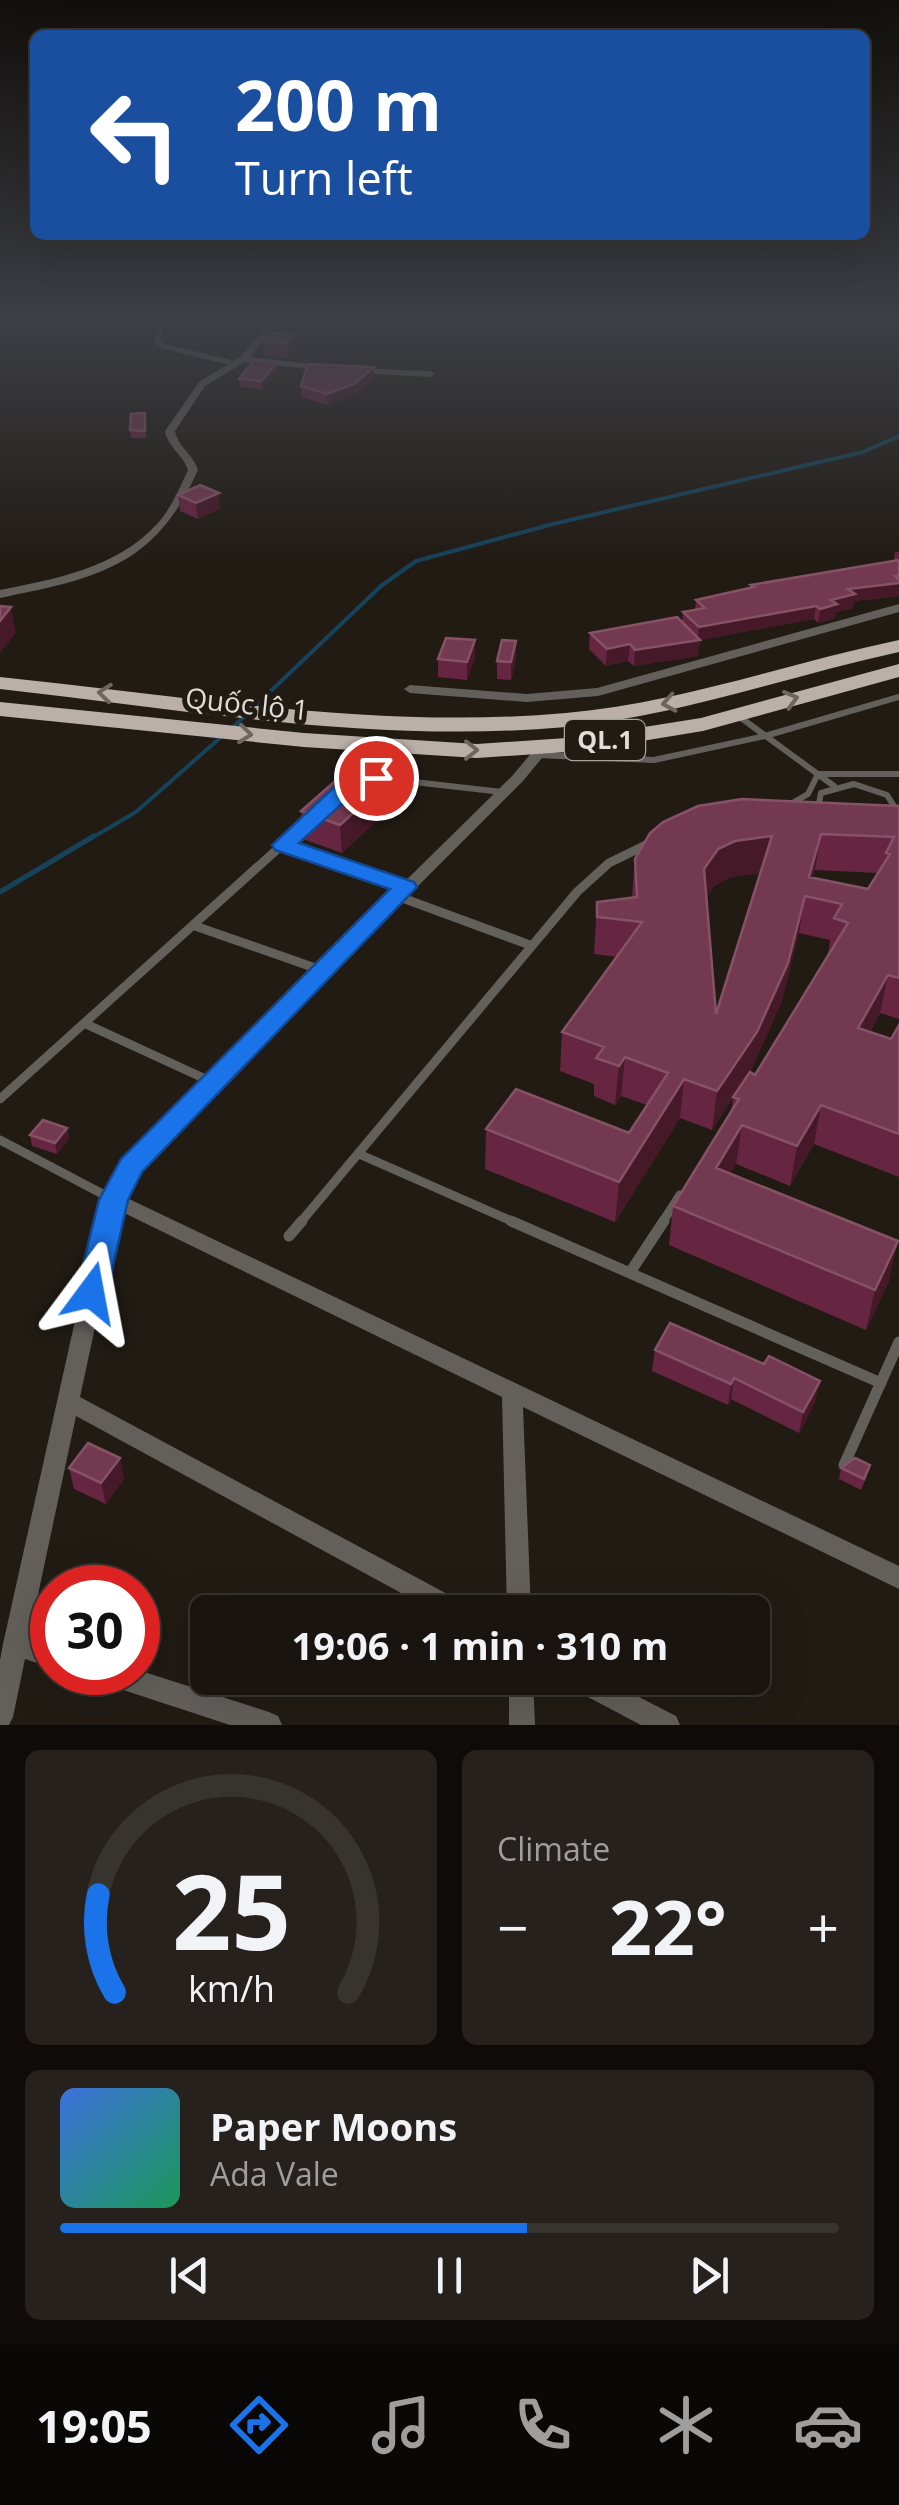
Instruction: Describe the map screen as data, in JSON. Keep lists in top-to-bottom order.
{
  "streets": {
    "highway": ["Quốc lộ 1", "QL.1"]
  },
  "page": {
    "turn": ["200 m", "Turn left"],
    "limit": "30",
    "trip": "19:06 · 1 min · 310 m",
    "tile": "Climate",
    "heat": ["−", "22°", "+"],
    "song": ["Paper Moons", "Ada Vale"],
    "tabs": "19:05",
    "gauge": ["25", "km/h"]
  }
}
